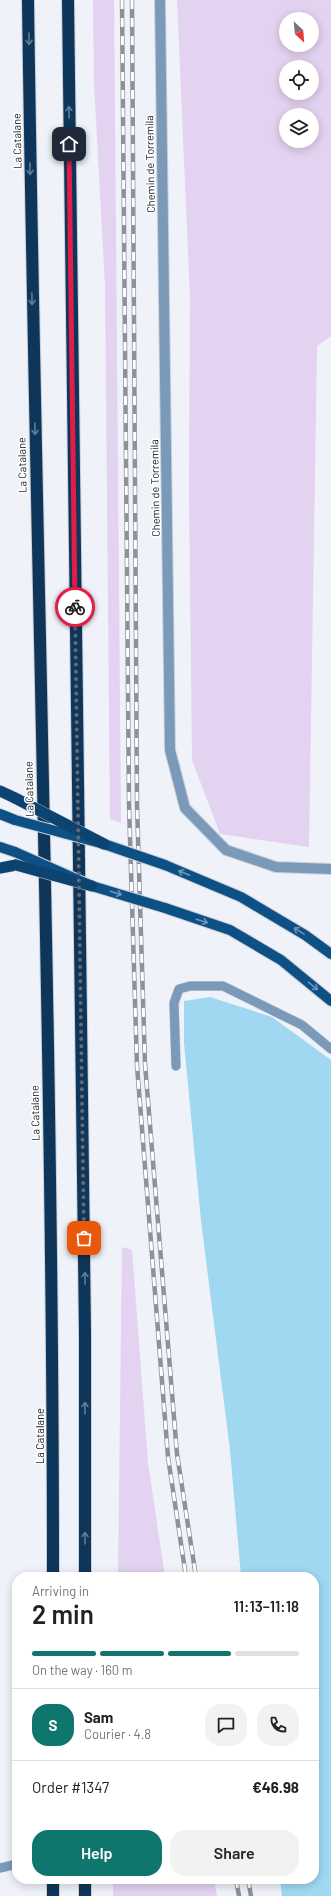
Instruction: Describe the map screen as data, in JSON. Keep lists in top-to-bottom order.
{
  "streets": {
    "highway": ["La Catalane"],
    "street": ["Chemin de Torremila"]
  },
  "north": "bottom right",
  "page": {
    "heading": ["2 min", "Arriving in", "11:13–11:18"],
    "panel": [
      "Sam",
      "Courier · 4.8",
      "Order #1347",
      "€46.98"
    ],
    "bar": "On the way · 160 m",
    "round": "S",
    "buttons": ["Help", "Share"]
  }
}
